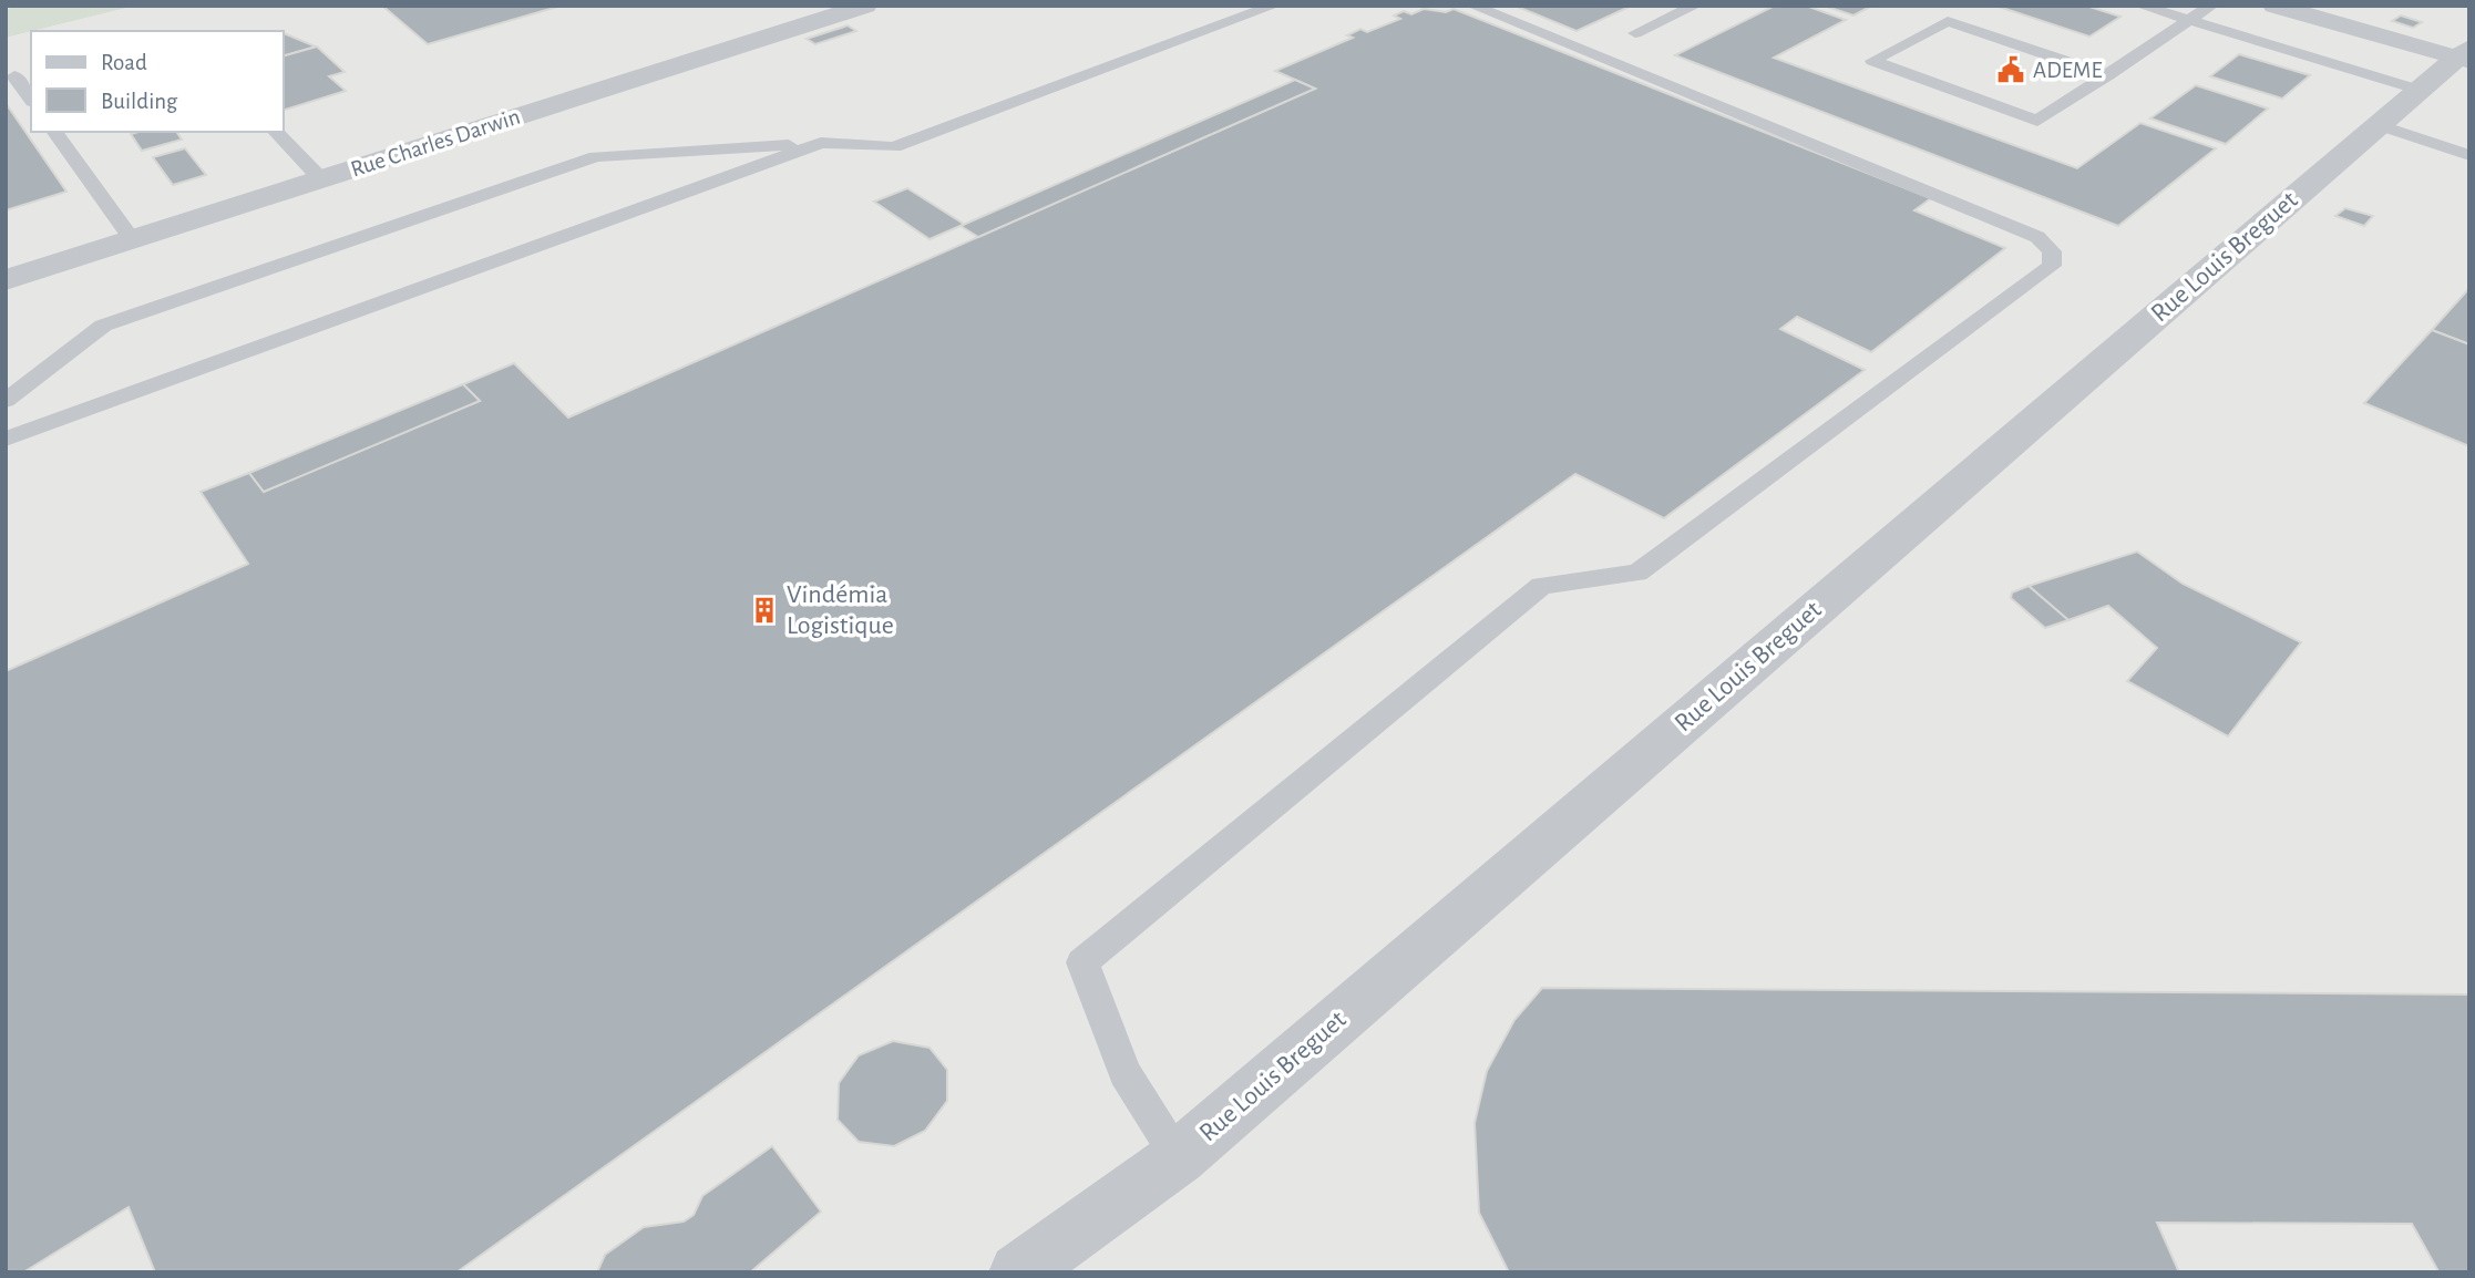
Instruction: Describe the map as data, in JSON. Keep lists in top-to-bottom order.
{
  "streets": {
    "street": ["Rue Charles Darwin", "Rue Louis Breguet"]
  },
  "places": {
    "public building": ["ADEME"],
    "building": ["Vindémia Logistique"]
  },
  "legend": ["Road", "Building"]
}
